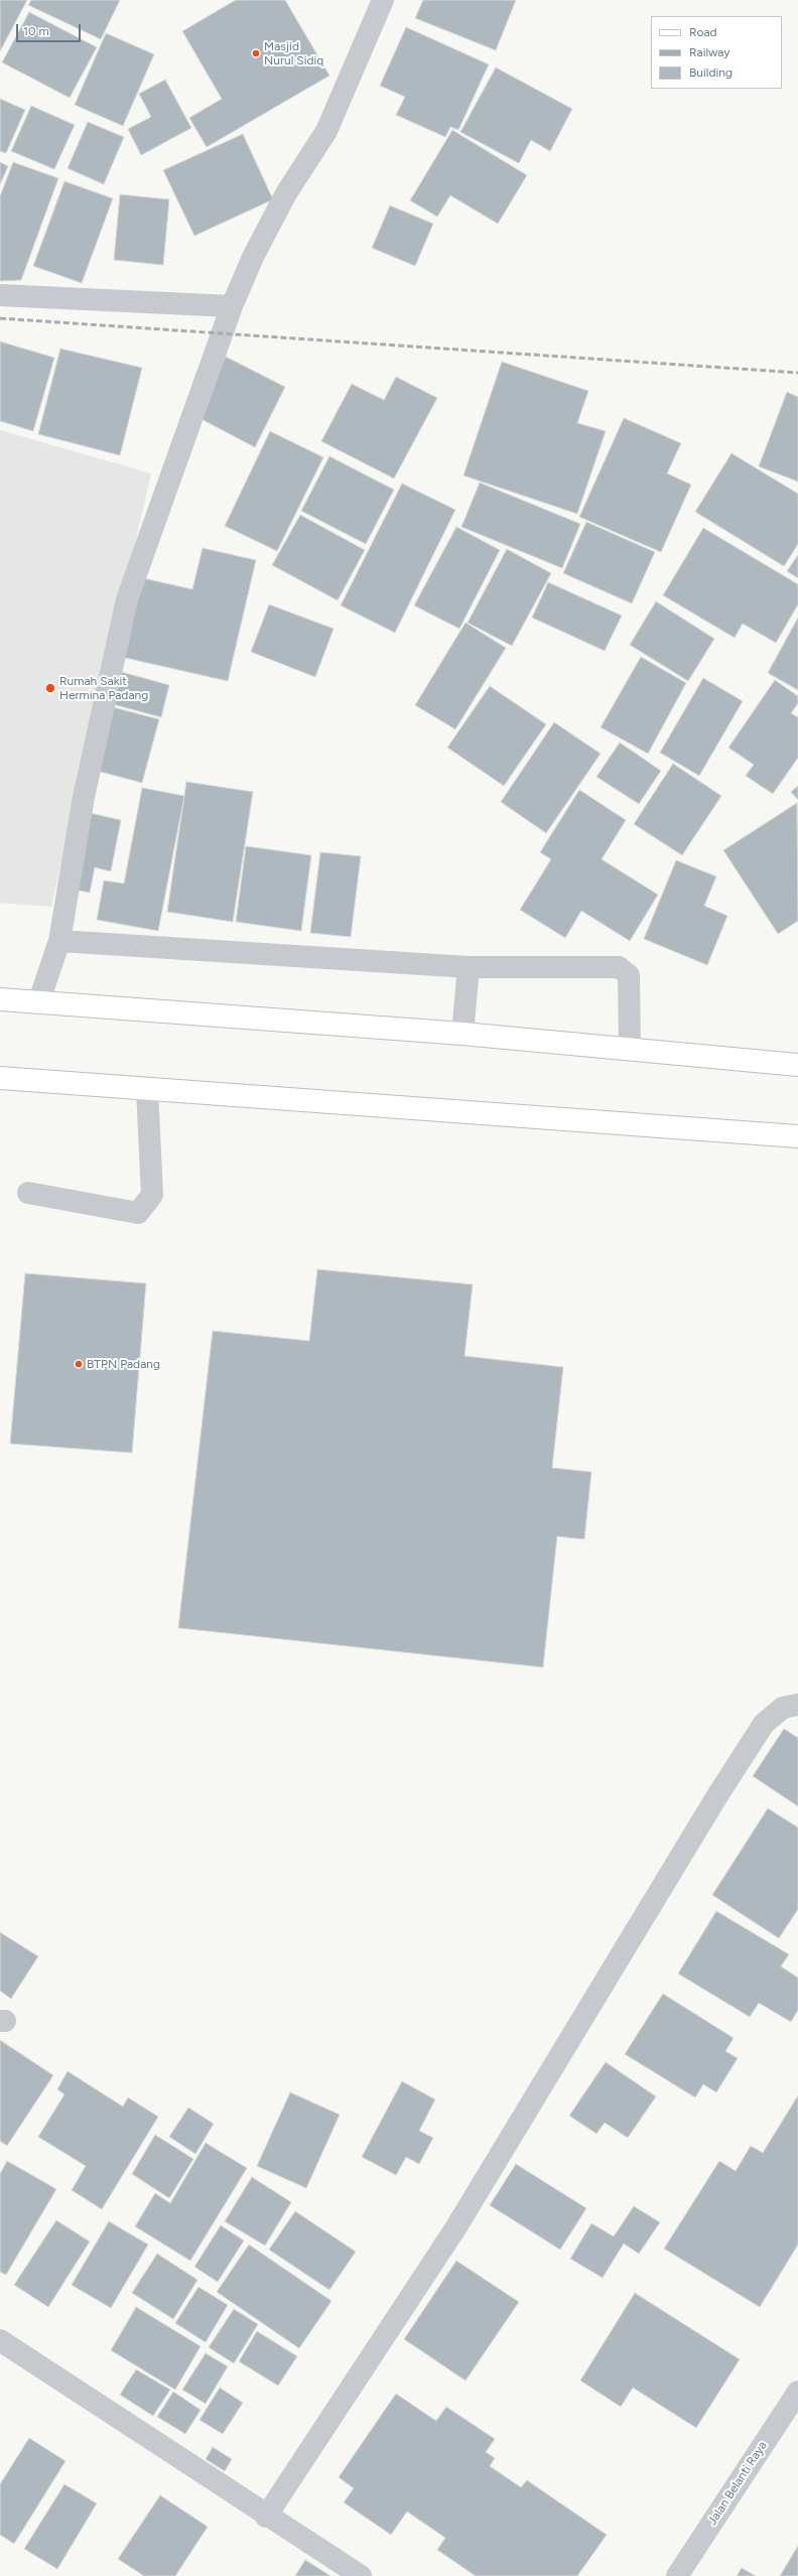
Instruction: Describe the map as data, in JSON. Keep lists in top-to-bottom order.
{
  "streets": {
    "street": ["Jalan Belanti Raya"]
  },
  "places": ["Masjid Nurul Sidiq", "Rumah Sakit Hermina Padang", "BTPN Padang"],
  "legend": ["Road", "Railway", "Building"],
  "scale_bar": "10 m"
}
